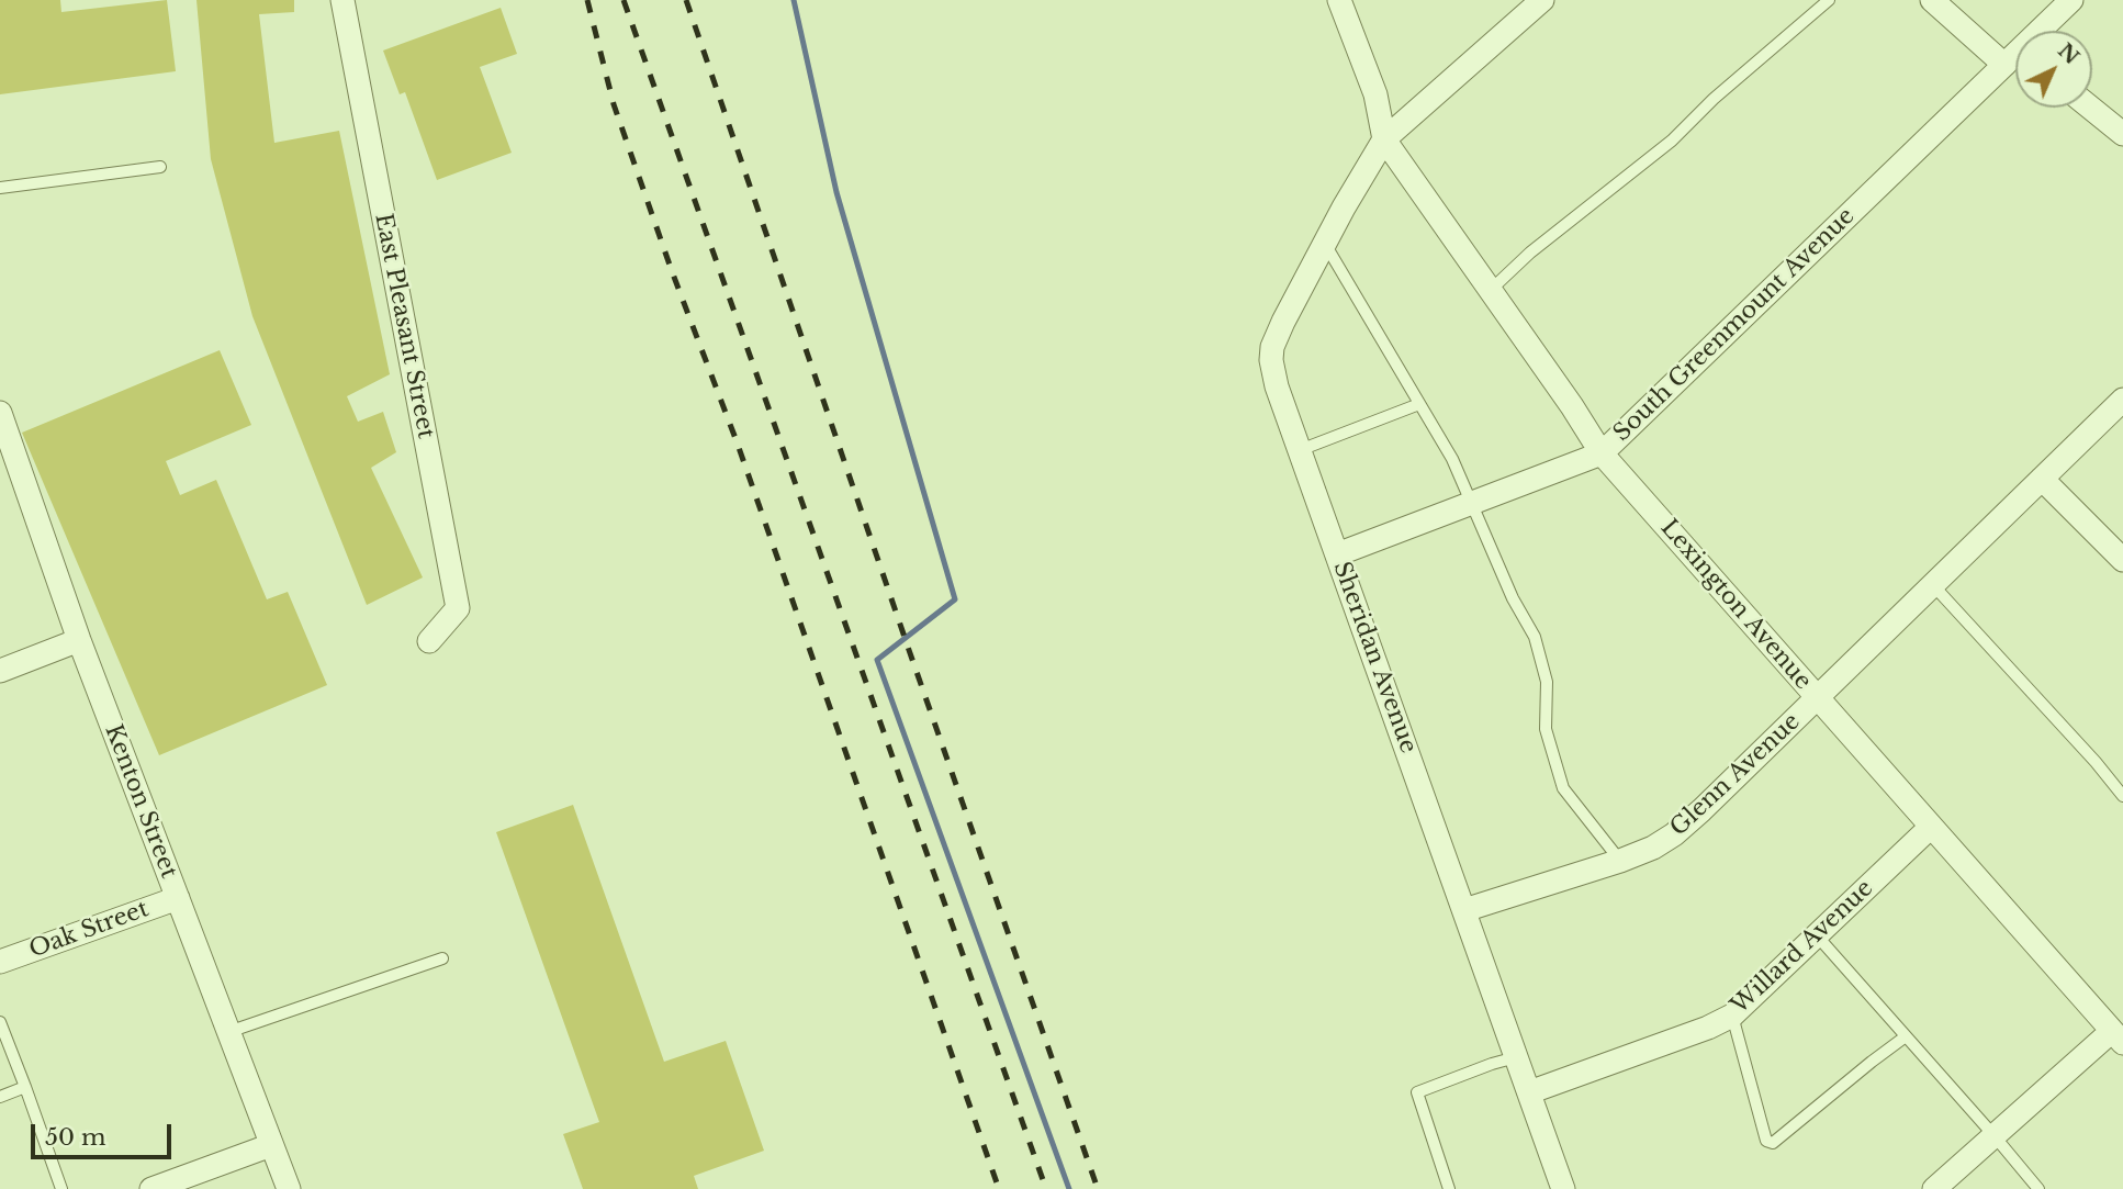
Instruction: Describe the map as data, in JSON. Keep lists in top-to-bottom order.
{
  "streets": {
    "street": [
      "South Greenmount Avenue",
      "East Pleasant Street",
      "Lexington Avenue",
      "Sheridan Avenue",
      "Glenn Avenue",
      "Kenton Street",
      "Oak Street",
      "Willard Avenue"
    ]
  },
  "crossings": [
    ["South Greenmount Avenue", "Lexington Avenue"],
    ["South Greenmount Avenue", "Sheridan Avenue"],
    ["Lexington Avenue", "Sheridan Avenue"],
    ["Lexington Avenue", "Glenn Avenue"],
    ["Lexington Avenue", "Willard Avenue"],
    ["Sheridan Avenue", "Glenn Avenue"],
    ["Sheridan Avenue", "Willard Avenue"],
    ["Kenton Street", "Oak Street"]
  ],
  "scale_bar": "50 m",
  "north": "top right"
}
